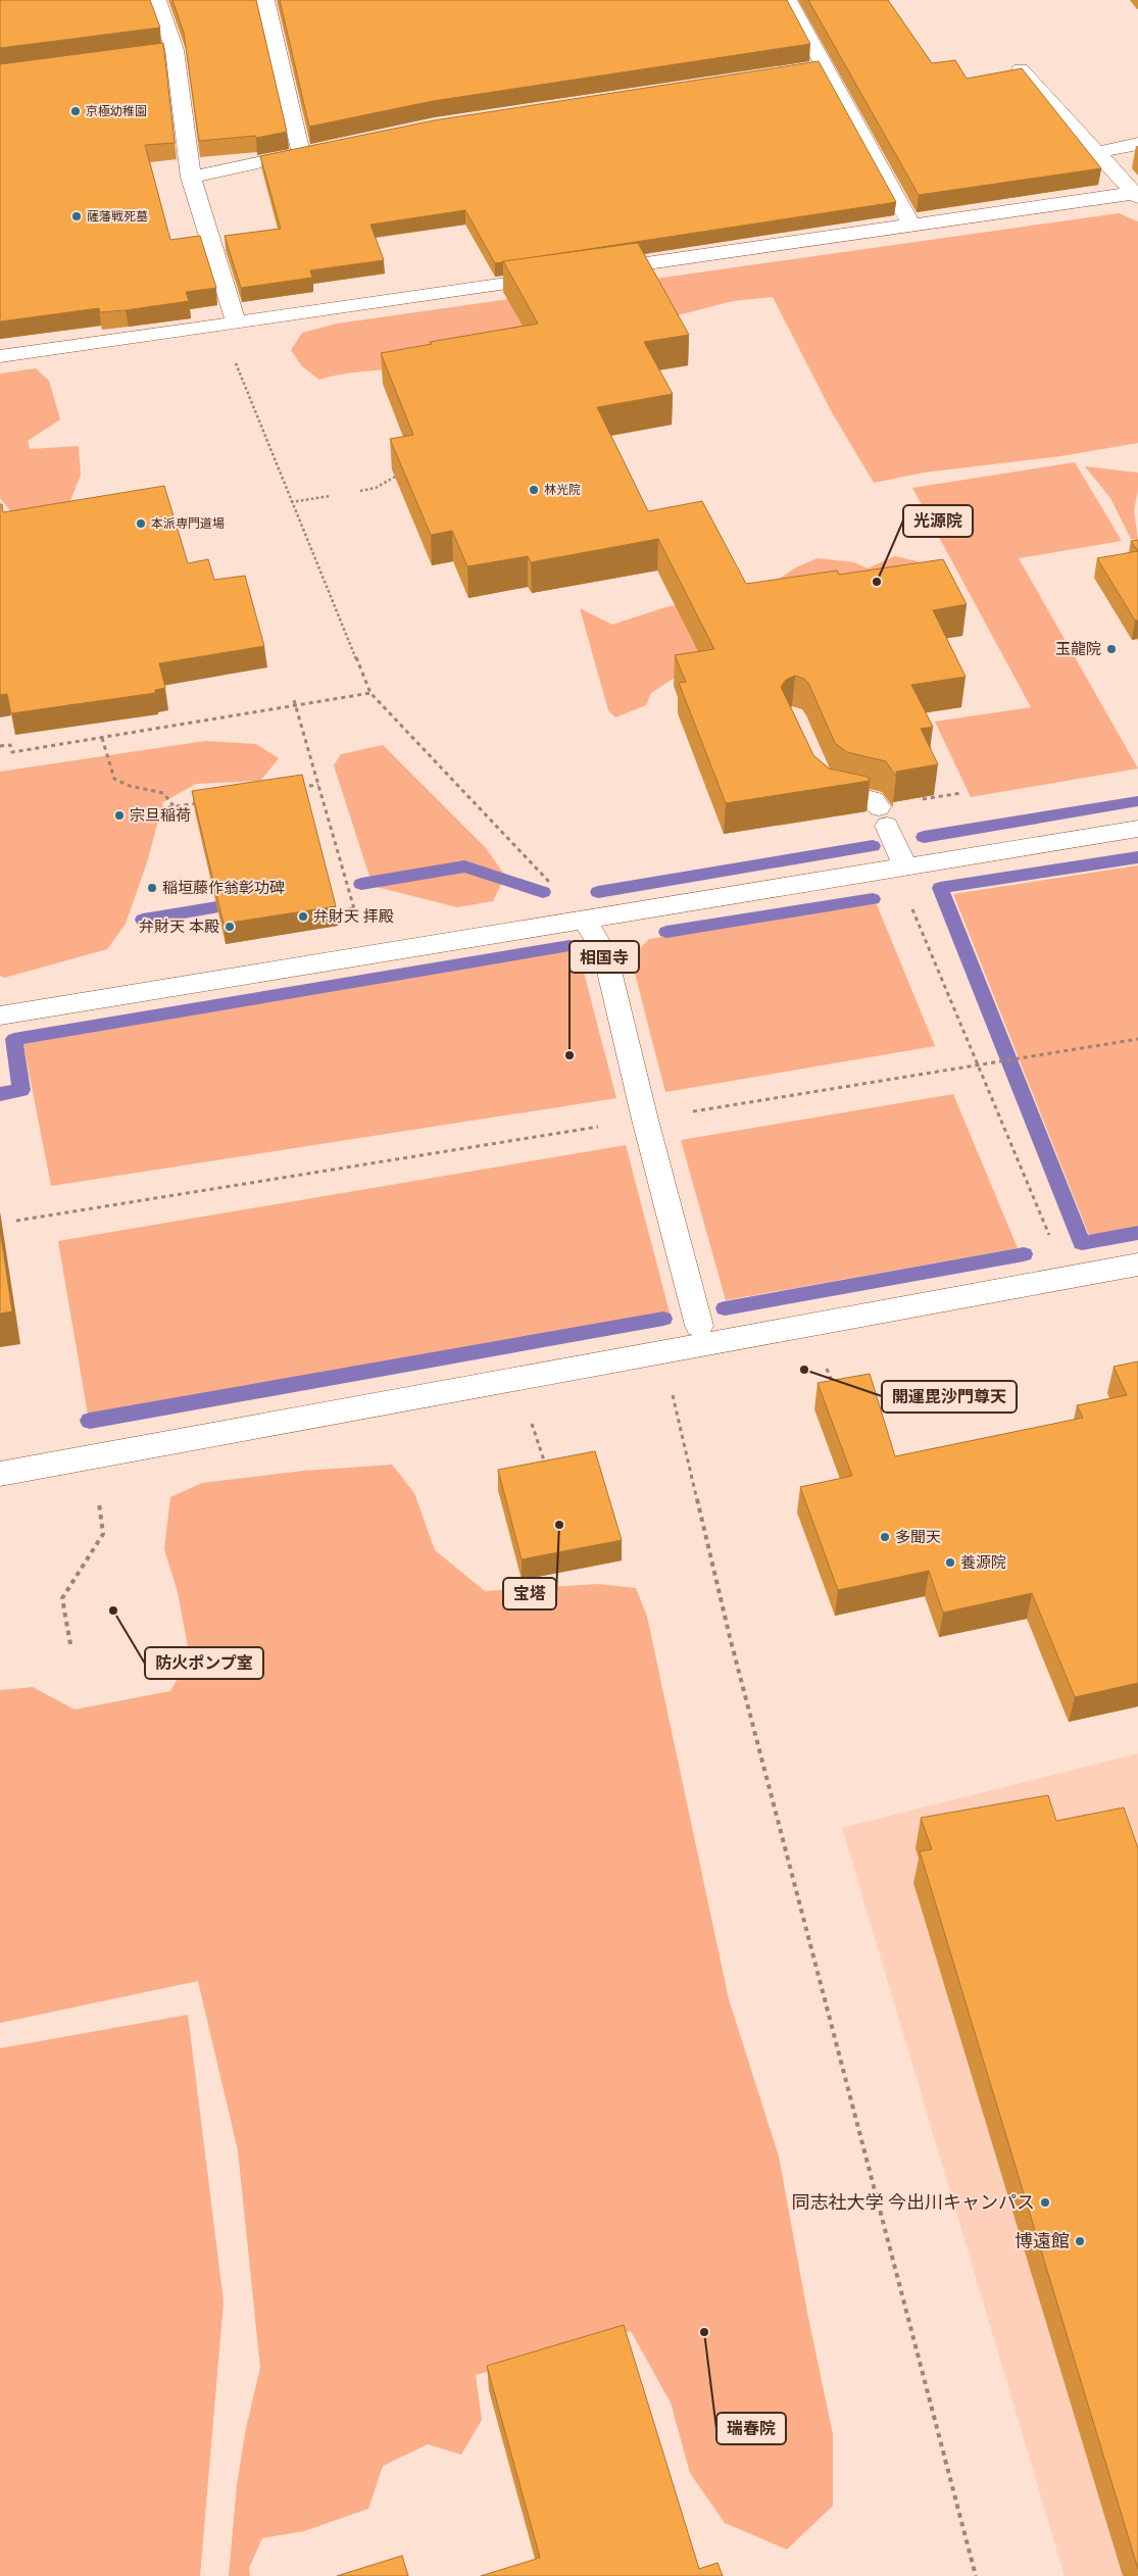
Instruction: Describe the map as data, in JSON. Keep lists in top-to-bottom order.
{
  "places": [
    "京極幼稚園",
    "薩藩戦死墓",
    "林光院",
    "本派専門道場",
    "光源院",
    "玉龍院",
    "宗旦稲荷",
    "稲垣藤作翁彰功碑",
    "弁財天 拝殿",
    "弁財天 本殿",
    "相国寺",
    "開運毘沙門尊天",
    "宝塔",
    "多聞天",
    "養源院",
    "防火ポンプ室",
    "同志社大学 今出川キャンパス",
    "博遠館",
    "瑞春院"
  ]
}
